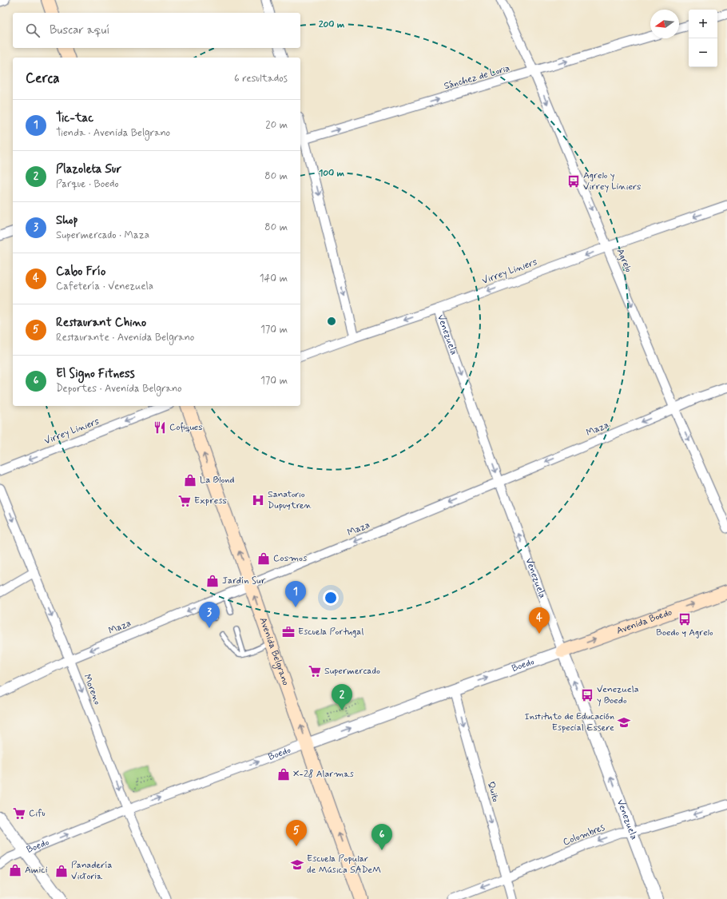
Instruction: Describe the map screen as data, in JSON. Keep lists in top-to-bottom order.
{
  "streets": {
    "main road": ["Avenida Boedo", "Avenida Belgrano"],
    "street": [
      "Sánchez de Loria",
      "Agrelo",
      "Virrey Liniers",
      "Venezuela",
      "Maza",
      "Boedo",
      "Moreno",
      "Quito",
      "Colombres"
    ]
  },
  "crossings": [
    ["Sánchez de Loria", "Agrelo"],
    ["Agrelo", "Virrey Liniers"],
    ["Agrelo", "Maza"],
    ["Virrey Liniers", "Venezuela"],
    ["Venezuela", "Maza"],
    ["Venezuela", "Avenida Boedo"],
    ["Venezuela", "Boedo"],
    ["Venezuela", "Colombres"],
    ["Maza", "Avenida Belgrano"],
    ["Maza", "Moreno"],
    ["Avenida Boedo", "Boedo"],
    ["Avenida Belgrano", "Boedo"],
    ["Boedo", "Moreno"],
    ["Boedo", "Quito"],
    ["Quito", "Colombres"]
  ],
  "one_way": [
    "Sánchez de Loria",
    "Agrelo",
    "Virrey Liniers",
    "Maza",
    "Avenida Boedo",
    "Avenida Belgrano",
    "Boedo",
    "Moreno",
    "Quito",
    "Colombres"
  ],
  "places": {
    "bus stop": ["Agrelo y Virrey Liniers", "Boedo y Agrelo", "Venezuela y Boedo"],
    "restaurant": ["Cofiques"],
    "shop": [
      "La Blond",
      "Cosmos",
      "Jardín Sur",
      "X-28 Alarmas",
      "Amici",
      "Panadería Victoria"
    ],
    "hospital": ["Sanatorio Dupuytren"],
    "supermarket": ["Express", "Supermercado", "Cifu"],
    "office": ["Escuela Portugal"],
    "school or university": ["Instituto de Educación Especial Essere", "Escuela Popular de Música SADeM"]
  },
  "north": "left",
  "page": {
    "map_buttons": ["+", "−"],
    "search": "Buscar aquí",
    "heading": ["Cerca", "6 resultados"],
    "list": [
      {
        "mark": "1",
        "name": "Tic-tac",
        "note": "Tienda · Avenida Belgrano",
        "value": "20 m"
      },
      {
        "mark": "2",
        "name": "Plazoleta Sur",
        "note": "Parque · Boedo",
        "value": "80 m"
      },
      {
        "mark": "3",
        "name": "Shop",
        "note": "Supermercado · Maza",
        "value": "80 m"
      },
      {
        "mark": "4",
        "name": "Cabo Frío",
        "note": "Cafetería · Venezuela",
        "value": "140 m"
      },
      {
        "mark": "5",
        "name": "Restaurant Chino",
        "note": "Restaurante · Avenida Belgrano",
        "value": "170 m"
      },
      {
        "mark": "6",
        "name": "El Signo Fitness",
        "note": "Deportes · Avenida Belgrano",
        "value": "170 m"
      }
    ],
    "pins": [
      "1",
      "3",
      "4",
      "2",
      "5",
      "6"
    ]
  },
  "rings": ["200 m", "100 m"]
}
